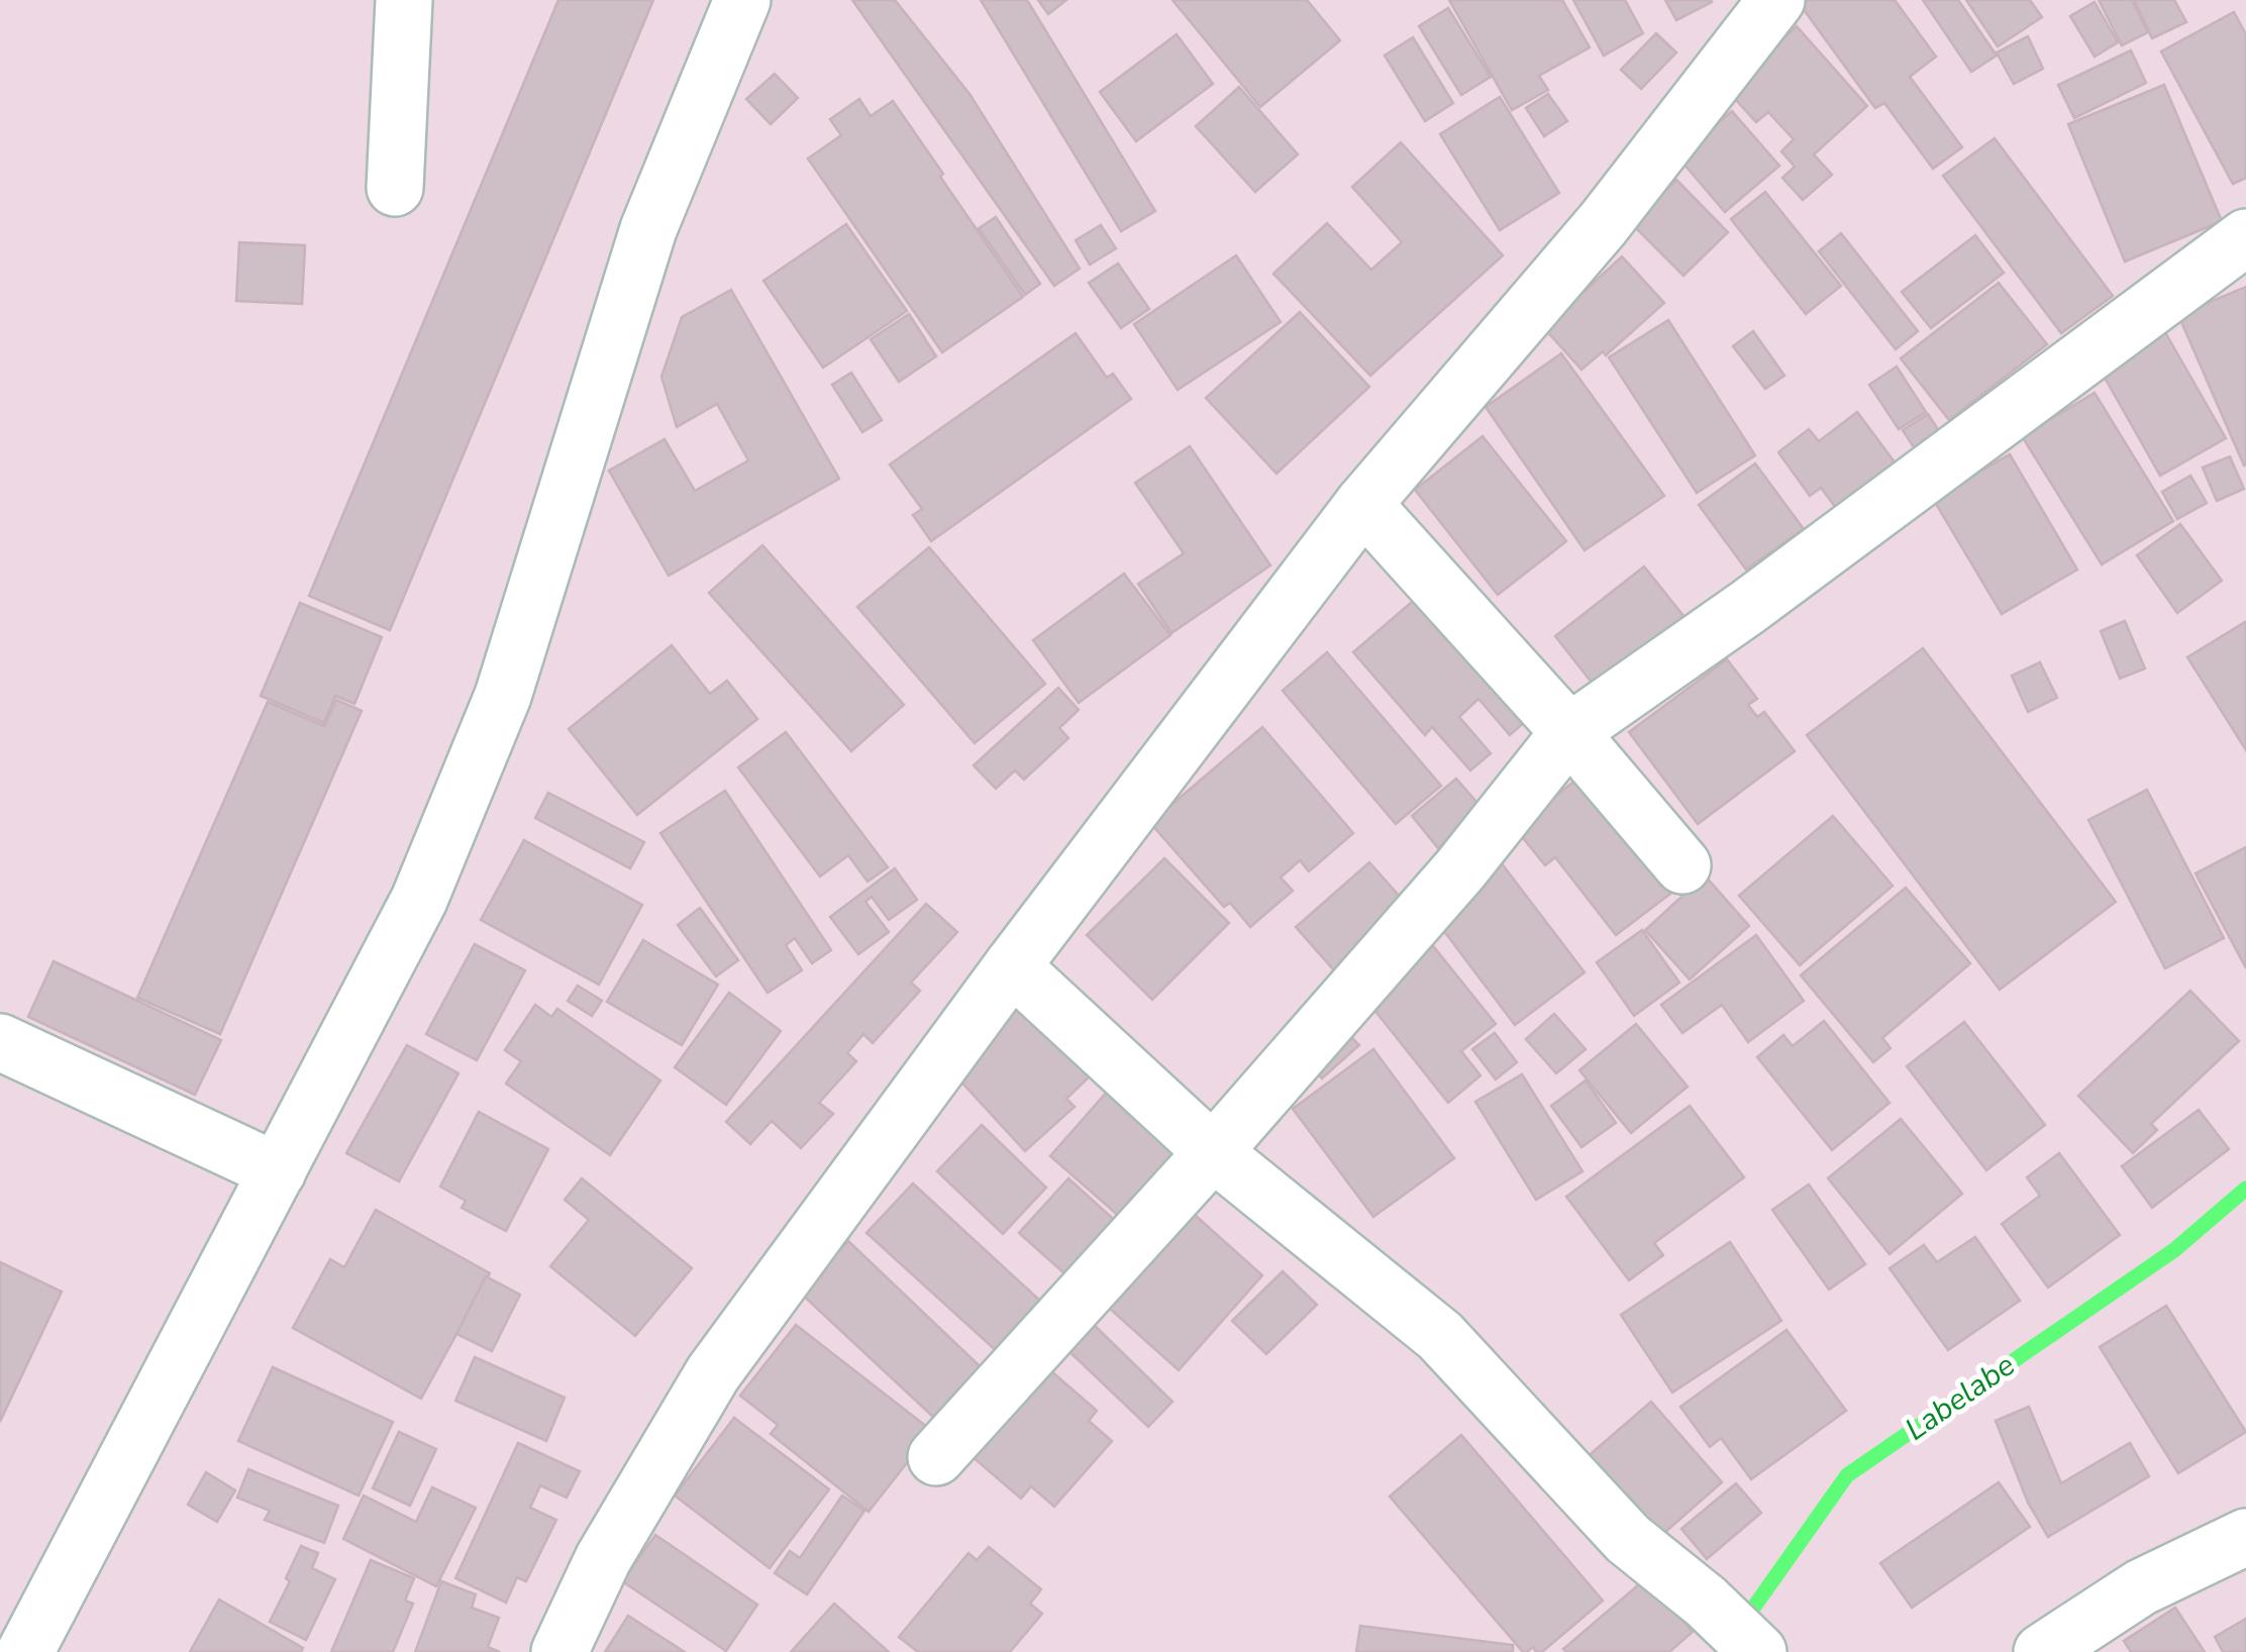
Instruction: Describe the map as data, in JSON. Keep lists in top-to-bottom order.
{
  "water": ["Labelabe"]
}
